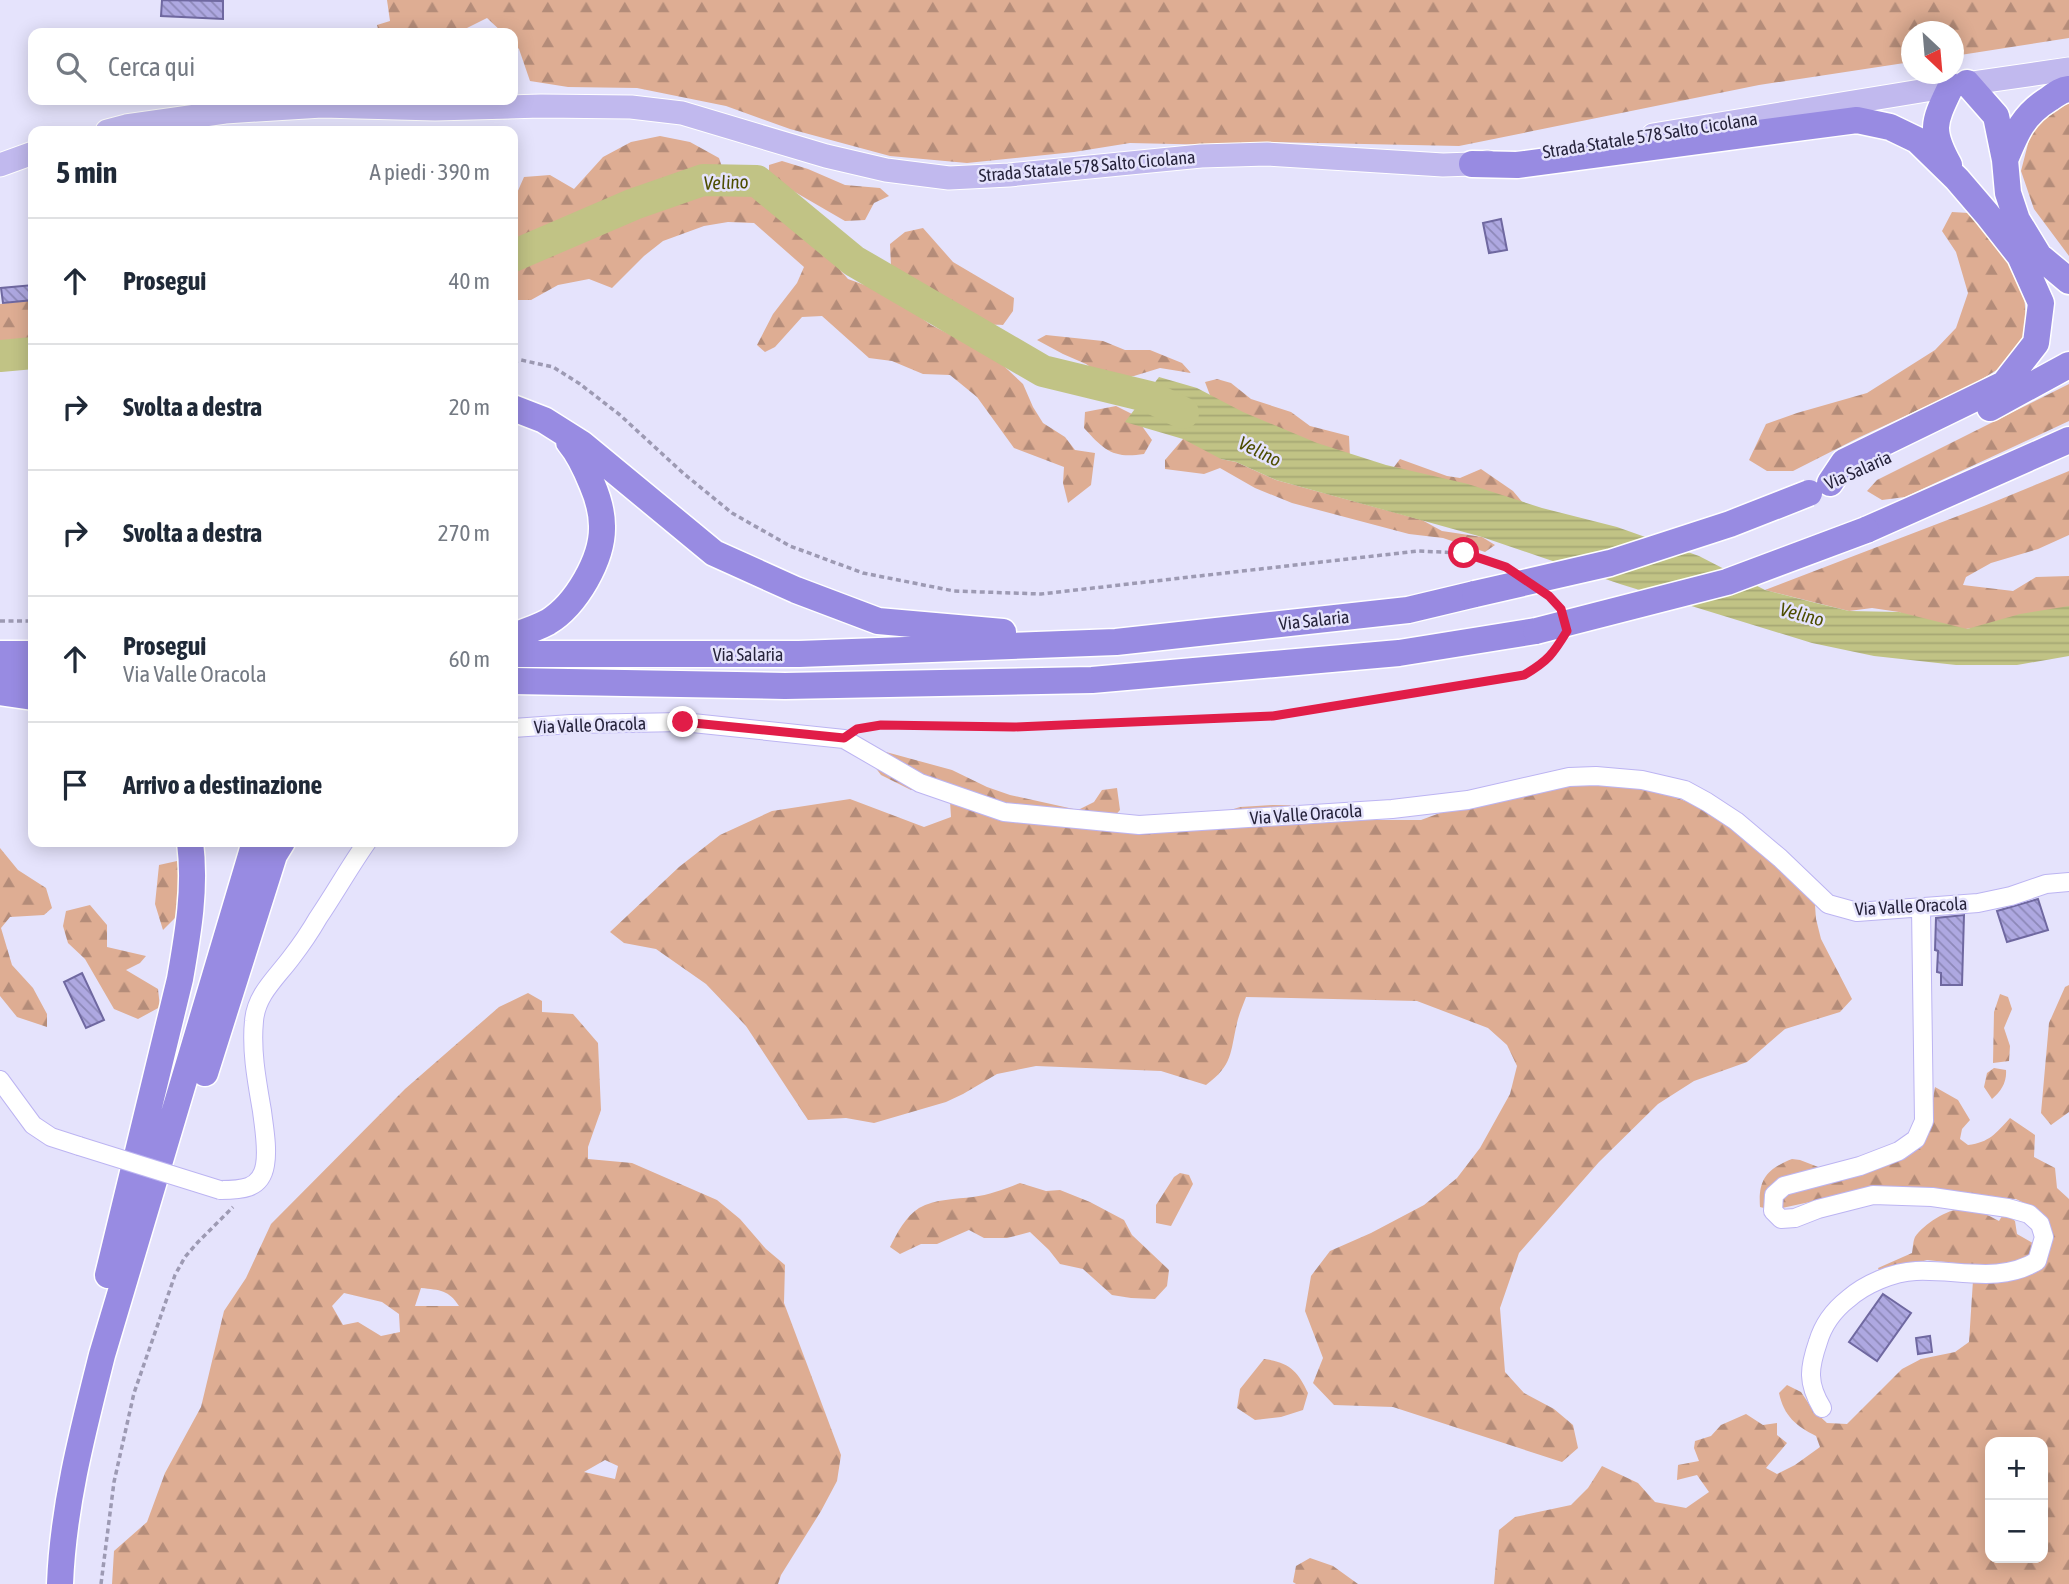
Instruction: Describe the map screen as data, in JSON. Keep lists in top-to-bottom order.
{
  "streets": {
    "highway": ["Via Salaria"],
    "main road": ["Strada Statale 578 Salto Cicolana"],
    "street": ["Via Valle Oracola"]
  },
  "water": ["Velino"],
  "north": "bottom right",
  "page": {
    "search": "Cerca qui",
    "heading": ["5 min", "A piedi · 390 m"],
    "list": [
      ["Prosegui", "40 m"],
      ["Svolta a destra", "20 m"],
      ["Svolta a destra", "270 m"],
      ["Prosegui", "Via Valle Oracola", "60 m"],
      "Arrivo a destinazione"
    ],
    "map_buttons": ["+", "−"]
  }
}
